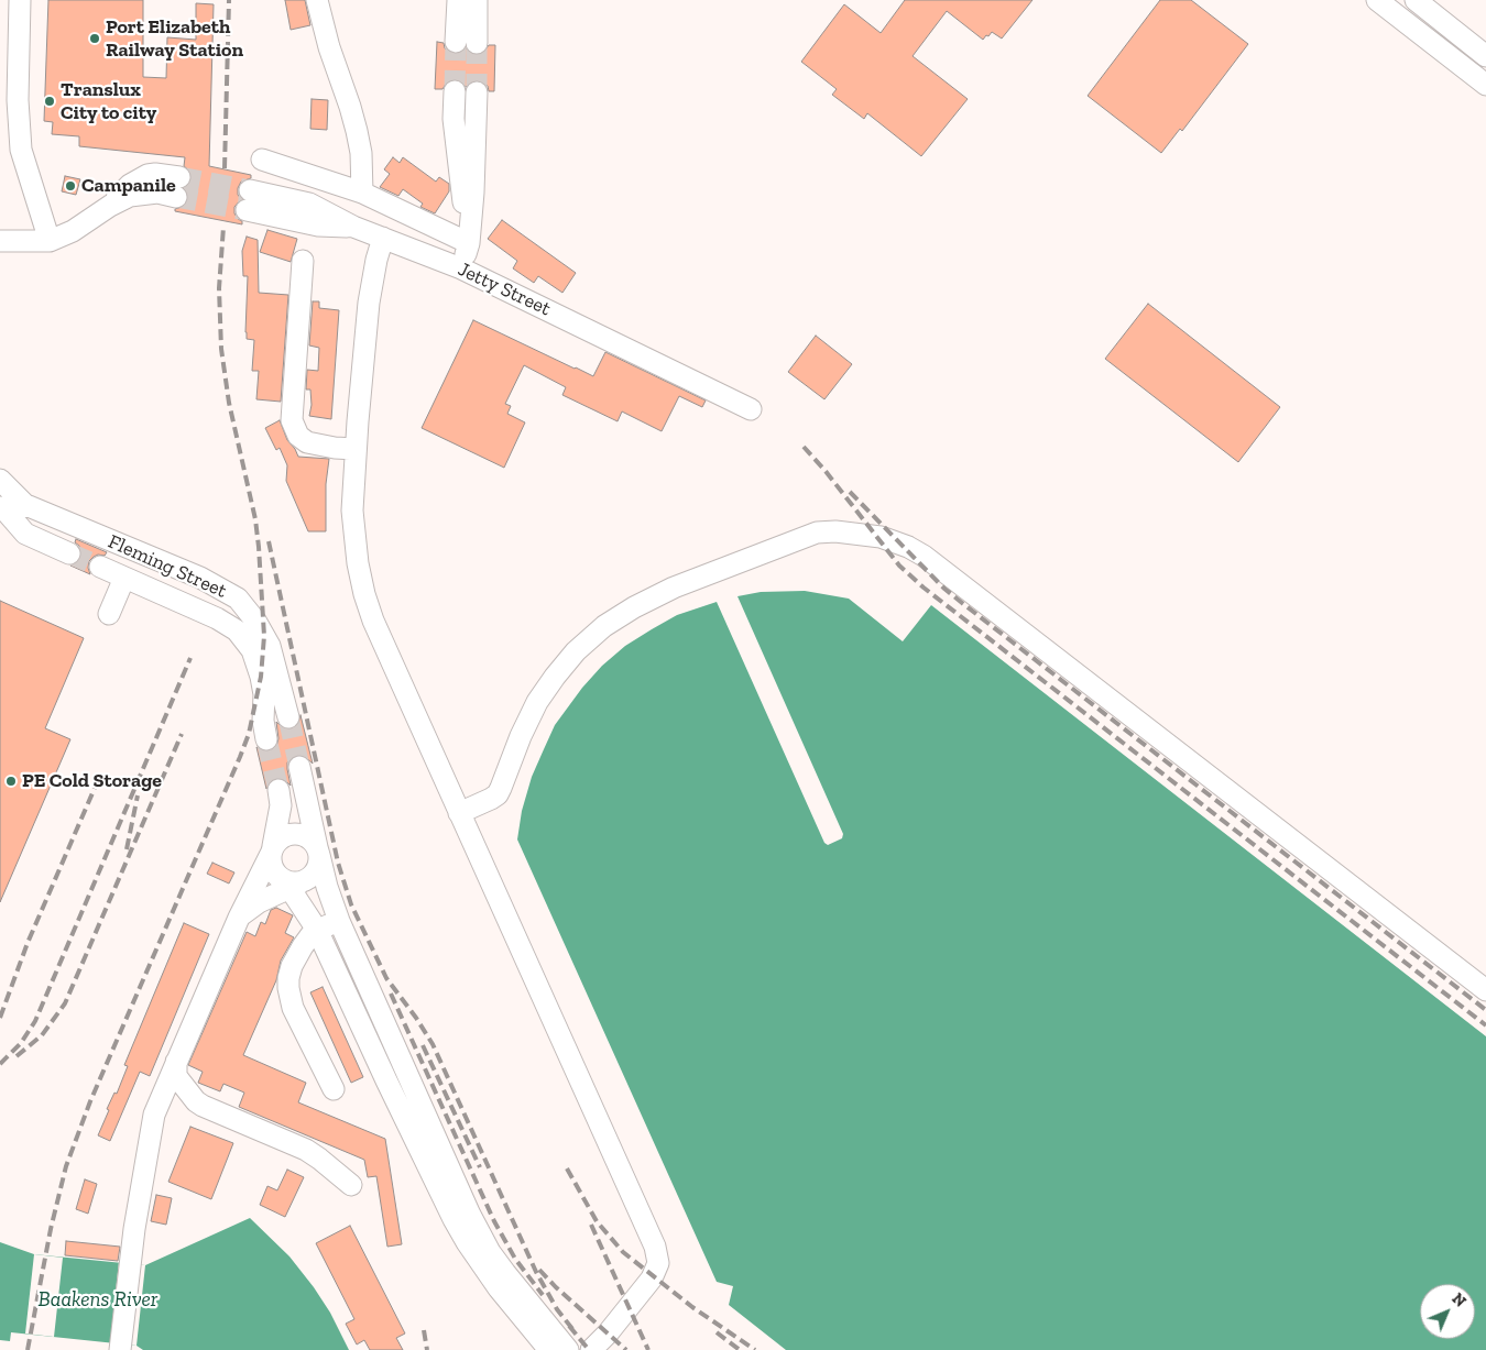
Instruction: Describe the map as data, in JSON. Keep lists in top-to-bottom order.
{
  "streets": {
    "street": ["Jetty Street", "Fleming Street"]
  },
  "water": ["Baakens River"],
  "places": [
    "Port Elizabeth Railway Station",
    "Translux City to city",
    "Campanile",
    "PE Cold Storage"
  ],
  "north": "top right"
}
